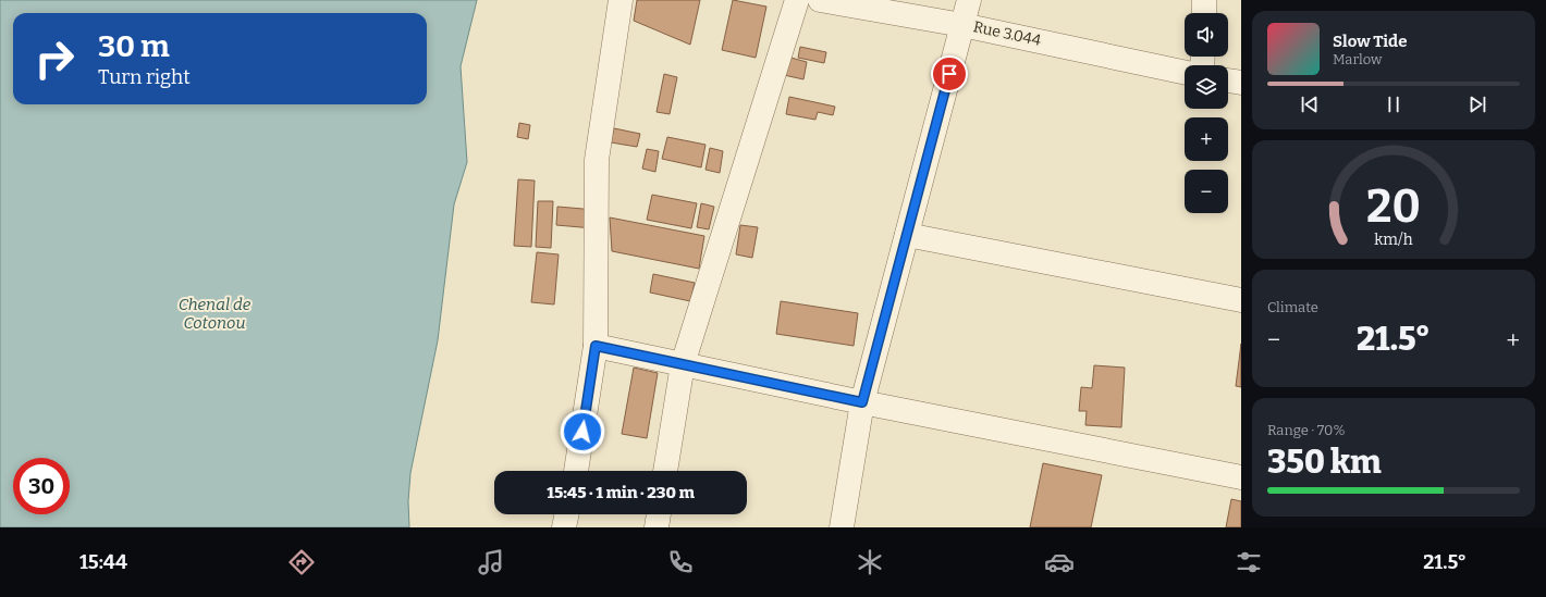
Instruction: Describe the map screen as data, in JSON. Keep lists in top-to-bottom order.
{
  "streets": {
    "street": ["Rue 3.044"]
  },
  "water": ["Chenal de Cotonou"],
  "page": {
    "map_buttons": ["+", "−"],
    "turn": ["30 m", "Turn right"],
    "song": ["Slow Tide", "Marlow"],
    "tile": [
      "Climate",
      ["Range · 70%", "350 km"]
    ],
    "heat": ["−", "21.5°", "+"],
    "limit": "30",
    "trip": "15:45 · 1 min · 230 m",
    "tabs": ["15:44", "21.5°"],
    "gauge": ["20", "km/h"]
  }
}
